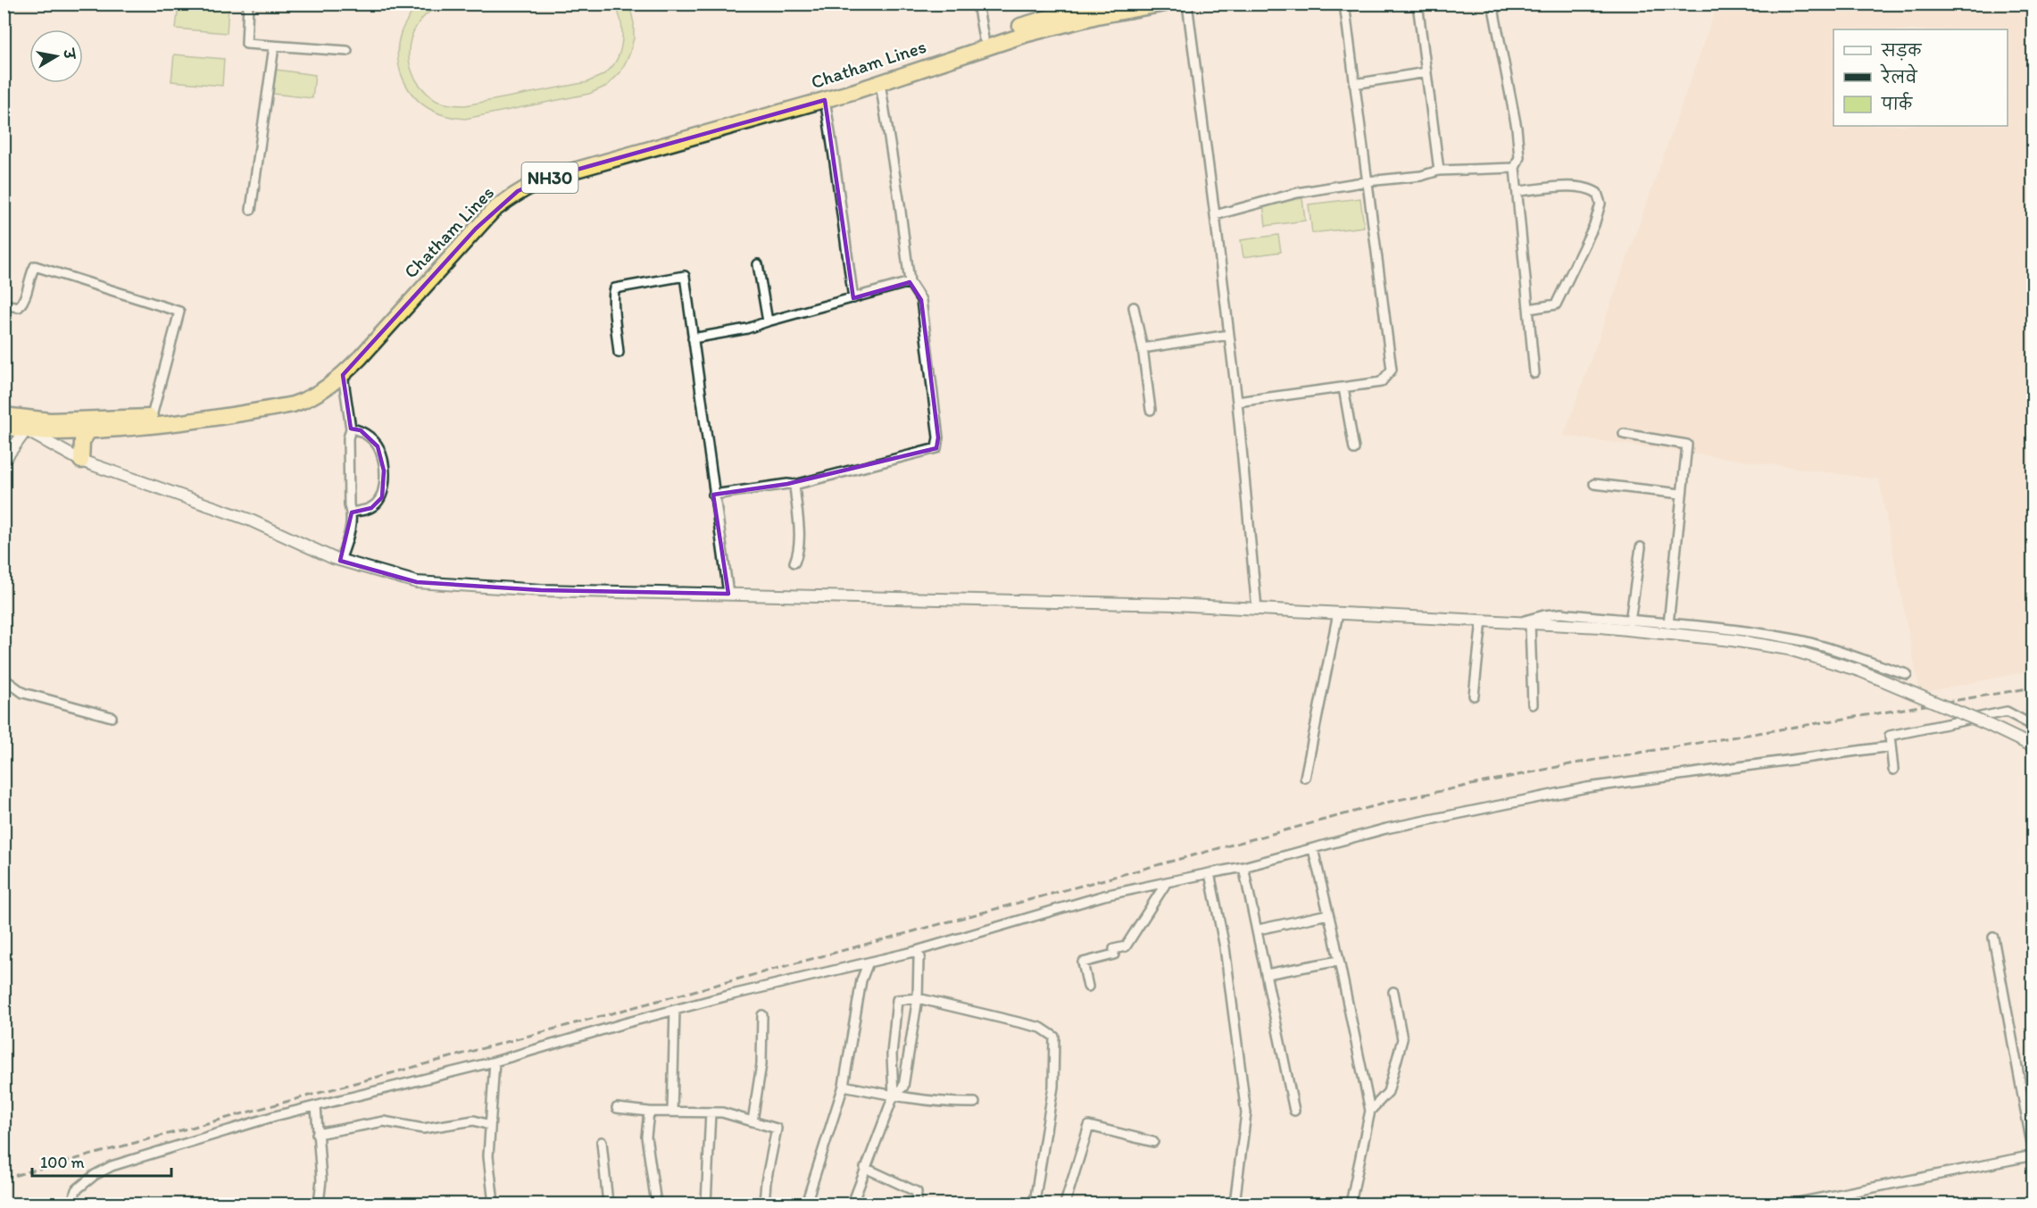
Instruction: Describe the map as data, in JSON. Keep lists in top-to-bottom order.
{
  "streets": {
    "highway": ["Chatham Lines", "NH30"]
  },
  "legend": ["सड़क", "रेलवे", "पार्क"],
  "scale_bar": "100 m",
  "north": "right"
}
